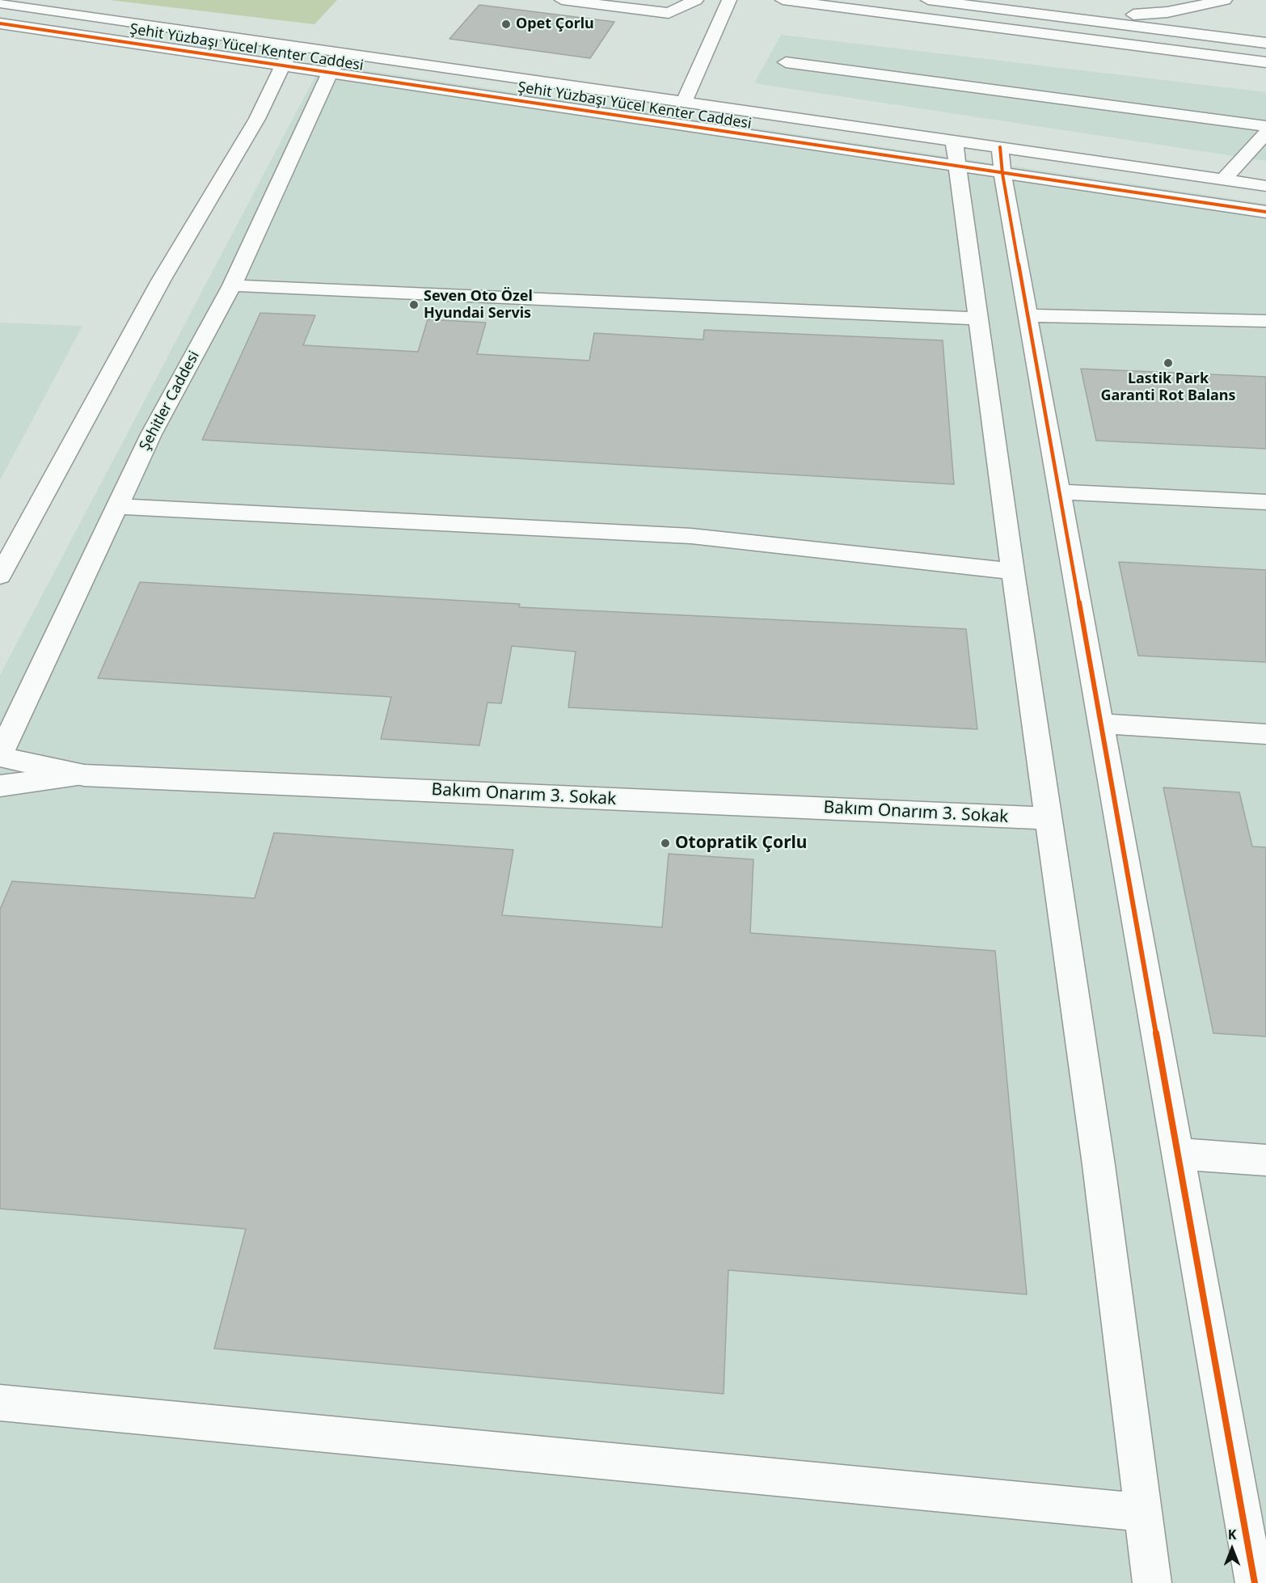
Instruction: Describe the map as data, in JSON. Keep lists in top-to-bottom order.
{
  "streets": {
    "main road": ["Şehit Yüzbaşı Yücel Kenter Caddesi", "Şehitler Caddesi", "Bakım Onarım 3. Sokak"]
  },
  "crossings": [
    ["Şehit Yüzbaşı Yücel Kenter Caddesi", "Şehitler Caddesi"],
    ["Şehitler Caddesi", "Bakım Onarım 3. Sokak"]
  ],
  "places": [
    "Opet Çorlu",
    "Seven Oto Özel Hyundai Servis",
    "Lastik Park Garanti Rot Balans",
    "Otopratik Çorlu"
  ],
  "north": "top"
}
